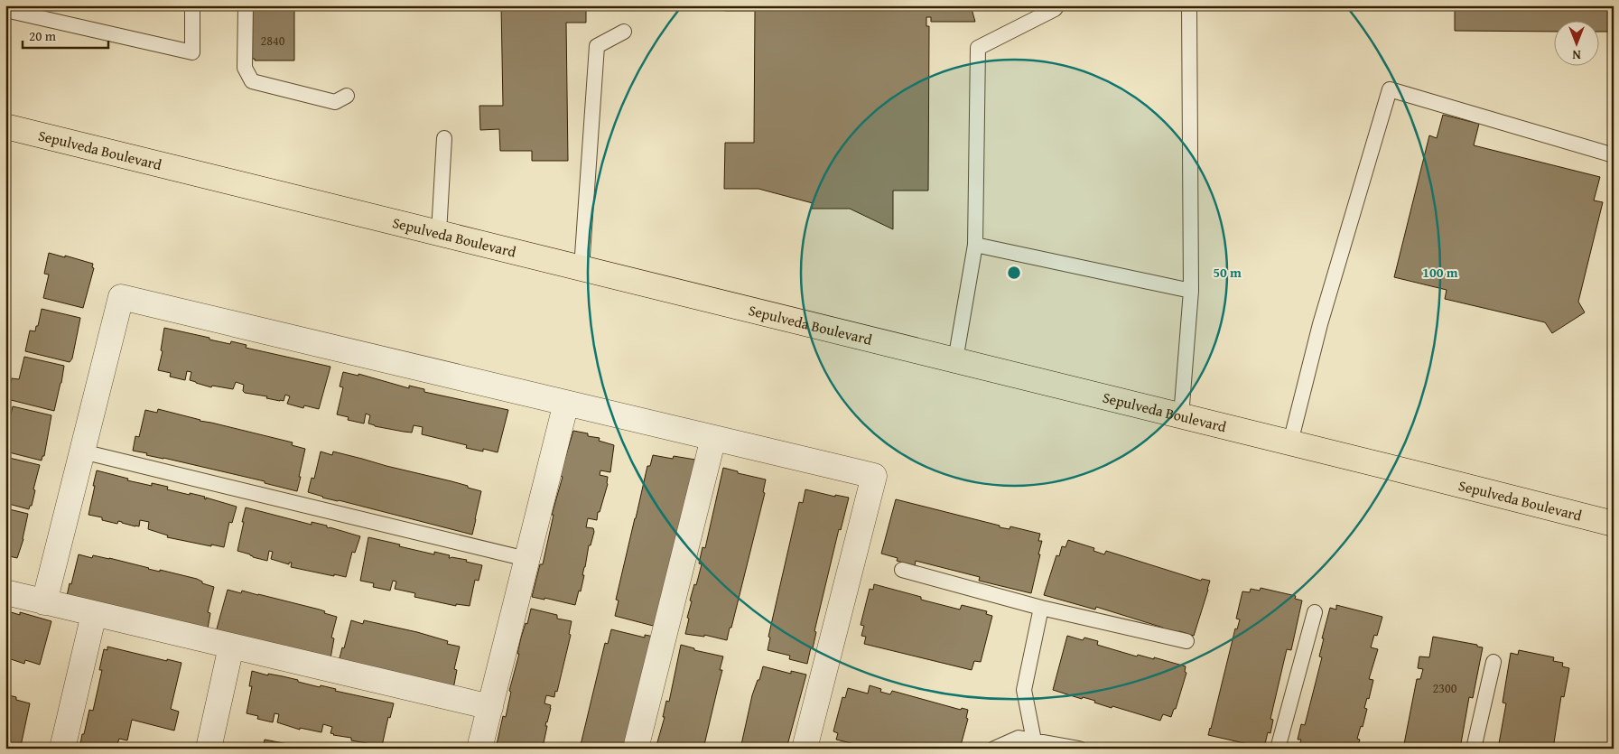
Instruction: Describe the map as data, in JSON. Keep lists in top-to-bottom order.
{
  "streets": {
    "main road": ["Sepulveda Boulevard"]
  },
  "house_numbers": ["2840", "2300"],
  "scale_bar": "20 m",
  "north": "bottom",
  "rings": ["50 m", "100 m"]
}
